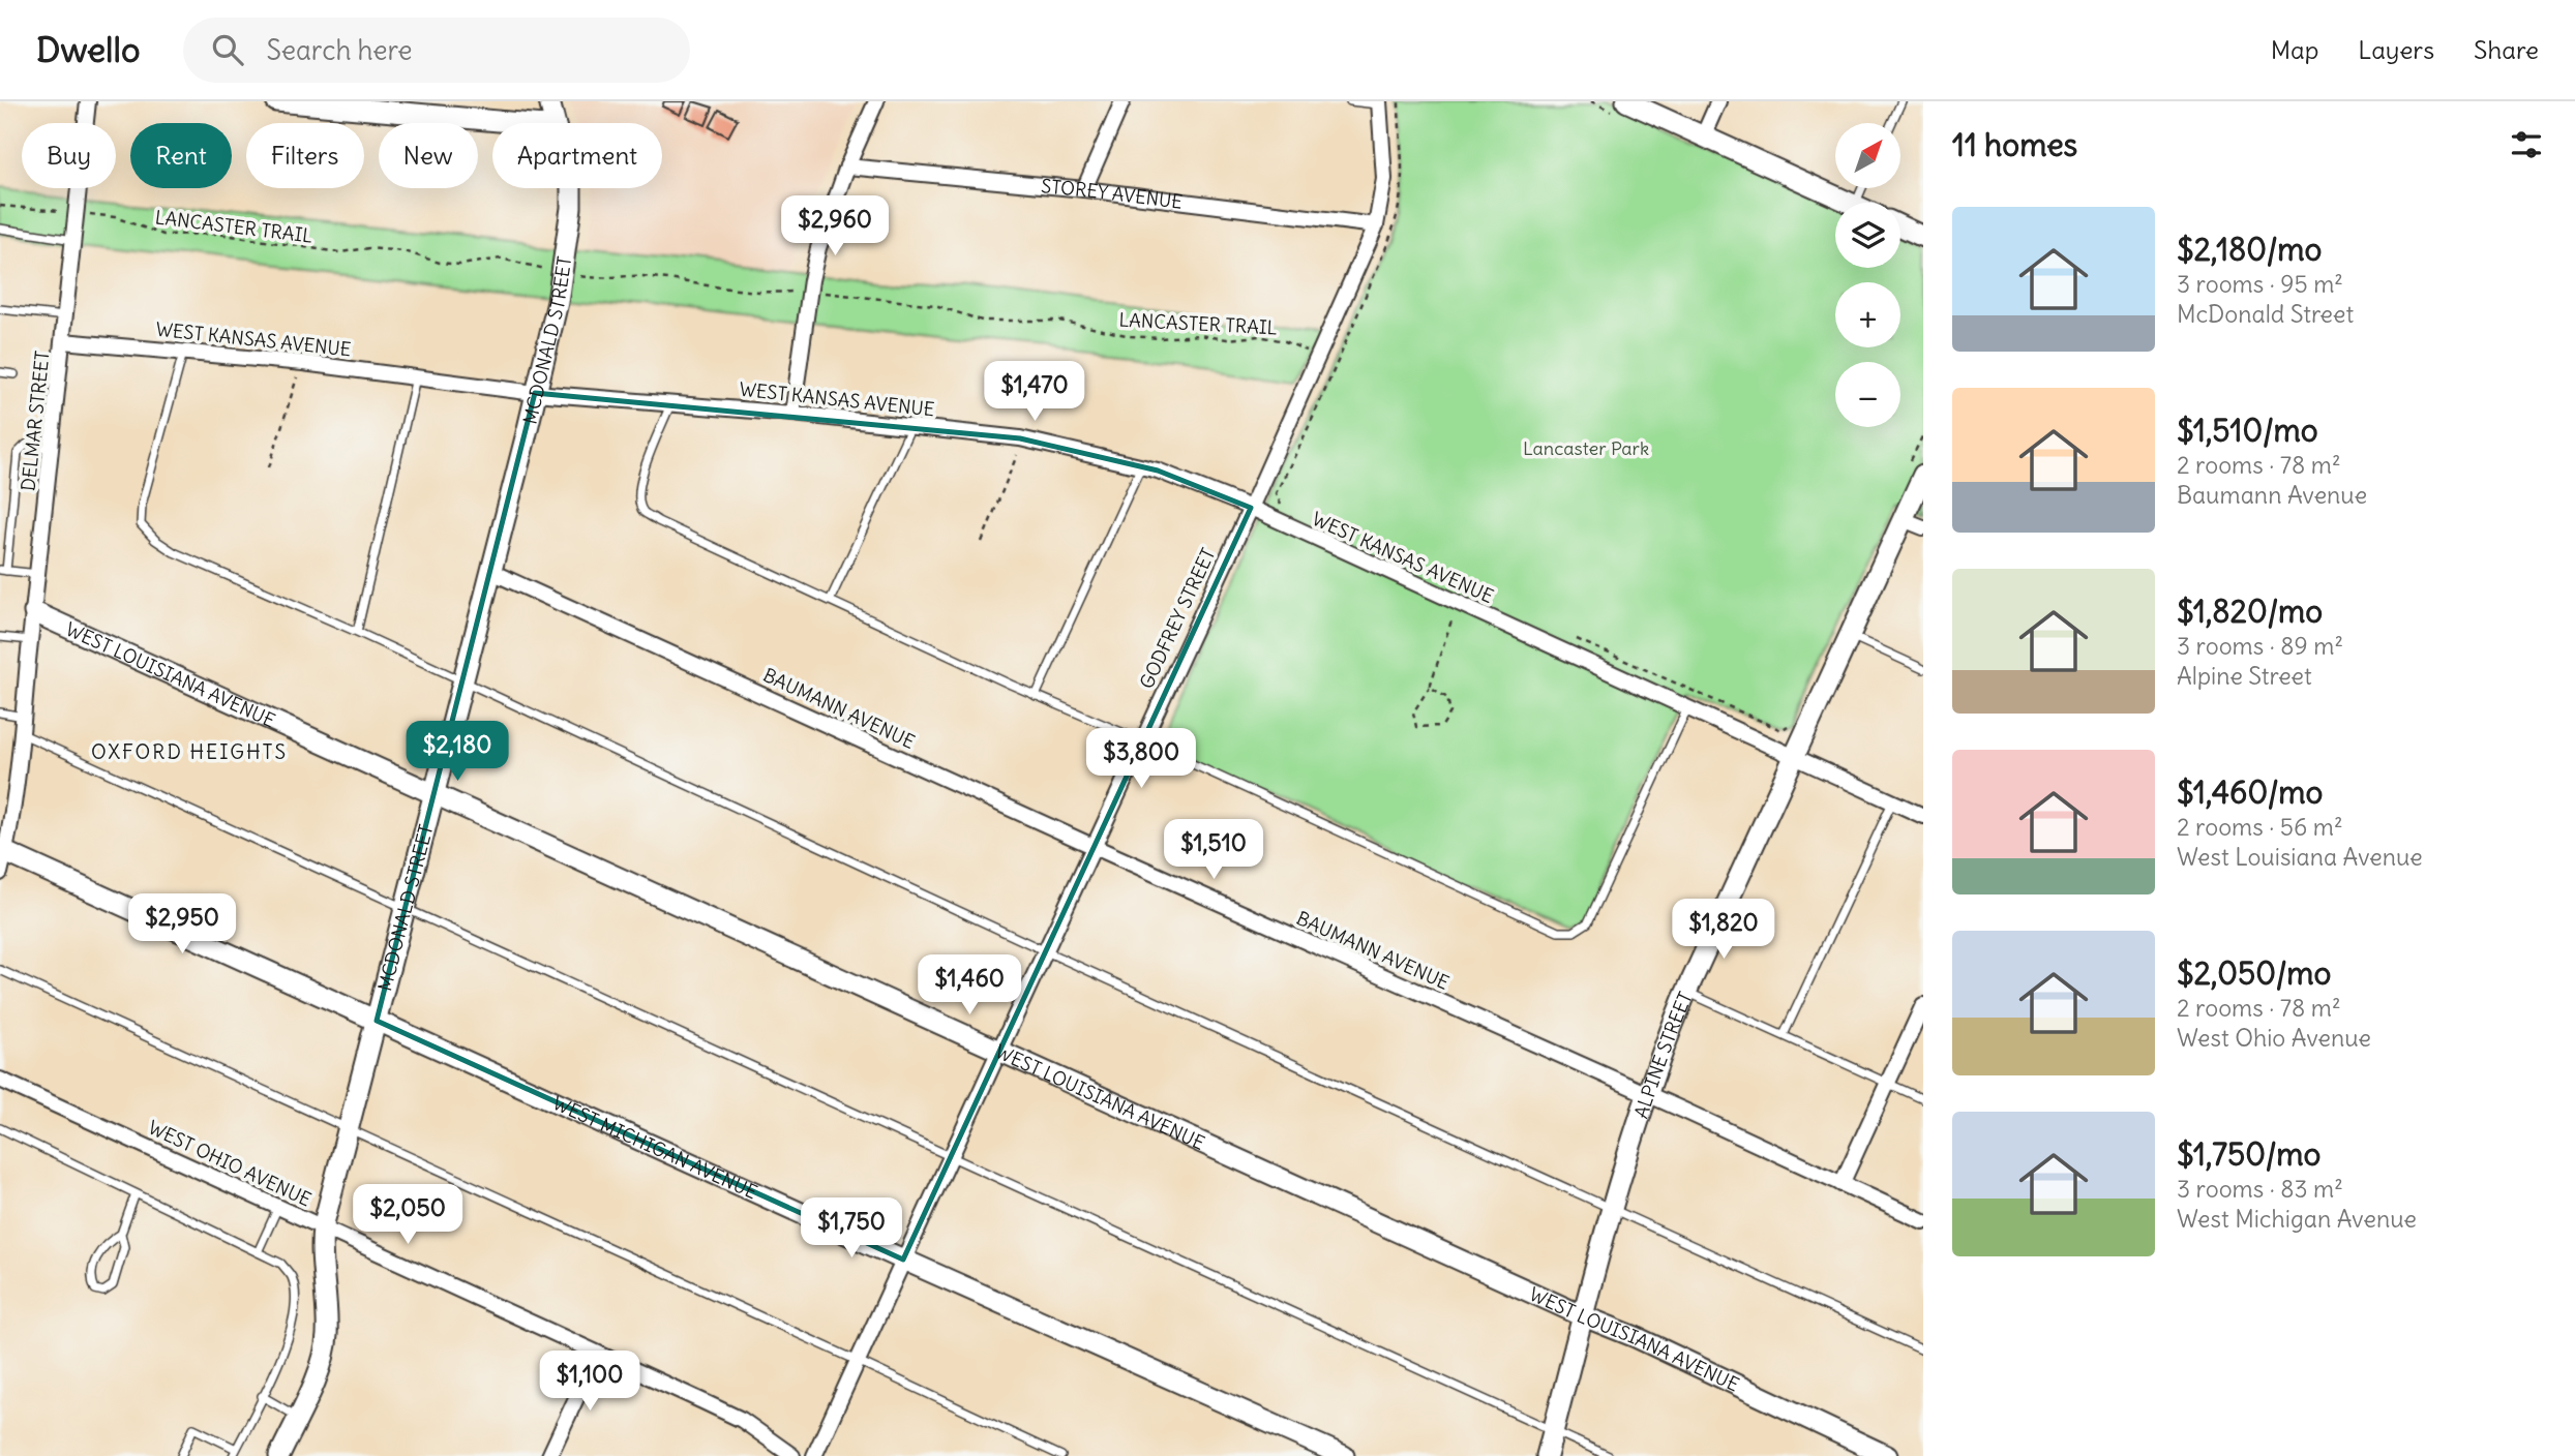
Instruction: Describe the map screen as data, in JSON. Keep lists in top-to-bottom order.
{
  "streets": {
    "street": [
      "STOREY AVENUE",
      "WEST KANSAS AVENUE",
      "MCDONALD STREET",
      "DELMAR STREET",
      "GODFREY STREET",
      "WEST LOUISIANA AVENUE",
      "BAUMANN AVENUE",
      "ALPINE STREET",
      "WEST MICHIGAN AVENUE",
      "WEST OHIO AVENUE"
    ],
    "path": ["LANCASTER TRAIL"]
  },
  "crossings": [
    ["STOREY AVENUE", "GODFREY STREET"],
    ["LANCASTER TRAIL", "MCDONALD STREET"],
    ["LANCASTER TRAIL", "DELMAR STREET"],
    ["LANCASTER TRAIL", "GODFREY STREET"],
    ["WEST KANSAS AVENUE", "MCDONALD STREET"],
    ["WEST KANSAS AVENUE", "DELMAR STREET"],
    ["WEST KANSAS AVENUE", "GODFREY STREET"],
    ["WEST KANSAS AVENUE", "ALPINE STREET"],
    ["MCDONALD STREET", "WEST LOUISIANA AVENUE"],
    ["MCDONALD STREET", "BAUMANN AVENUE"],
    ["MCDONALD STREET", "WEST MICHIGAN AVENUE"],
    ["MCDONALD STREET", "WEST OHIO AVENUE"],
    ["DELMAR STREET", "WEST LOUISIANA AVENUE"],
    ["DELMAR STREET", "WEST MICHIGAN AVENUE"],
    ["GODFREY STREET", "WEST LOUISIANA AVENUE"],
    ["GODFREY STREET", "BAUMANN AVENUE"],
    ["GODFREY STREET", "WEST MICHIGAN AVENUE"],
    ["WEST LOUISIANA AVENUE", "ALPINE STREET"],
    ["BAUMANN AVENUE", "ALPINE STREET"]
  ],
  "districts": ["OXFORD HEIGHTS"],
  "parks": ["Lancaster Park"],
  "north": "top right",
  "page": {
    "header": "Dwello",
    "search": "Search here",
    "nav": ["Map", "Layers", "Share"],
    "heading": "11 homes",
    "map_buttons": ["+", "−"],
    "chip": [
      "Buy",
      "Rent",
      "Filters",
      "New",
      "Apartment"
    ],
    "list": [
      {
        "name": "$2,180/mo",
        "note": "3 rooms · 95 m² · McDonald Street"
      },
      {
        "name": "$1,510/mo",
        "note": "2 rooms · 78 m² · Baumann Avenue"
      },
      {
        "name": "$1,820/mo",
        "note": "3 rooms · 89 m² · Alpine Street"
      },
      {
        "name": "$1,460/mo",
        "note": "2 rooms · 56 m² · West Louisiana Avenue"
      },
      {
        "name": "$2,050/mo",
        "note": "2 rooms · 78 m² · West Ohio Avenue"
      },
      {
        "name": "$1,750/mo",
        "note": "3 rooms · 83 m² · West Michigan Avenue"
      }
    ],
    "price": [
      "$2,960",
      "$1,470",
      "$2,180",
      "$3,800",
      "$1,510",
      "$2,950",
      "$1,820",
      "$1,460",
      "$2,050",
      "$1,750",
      "$1,100"
    ]
  }
}
